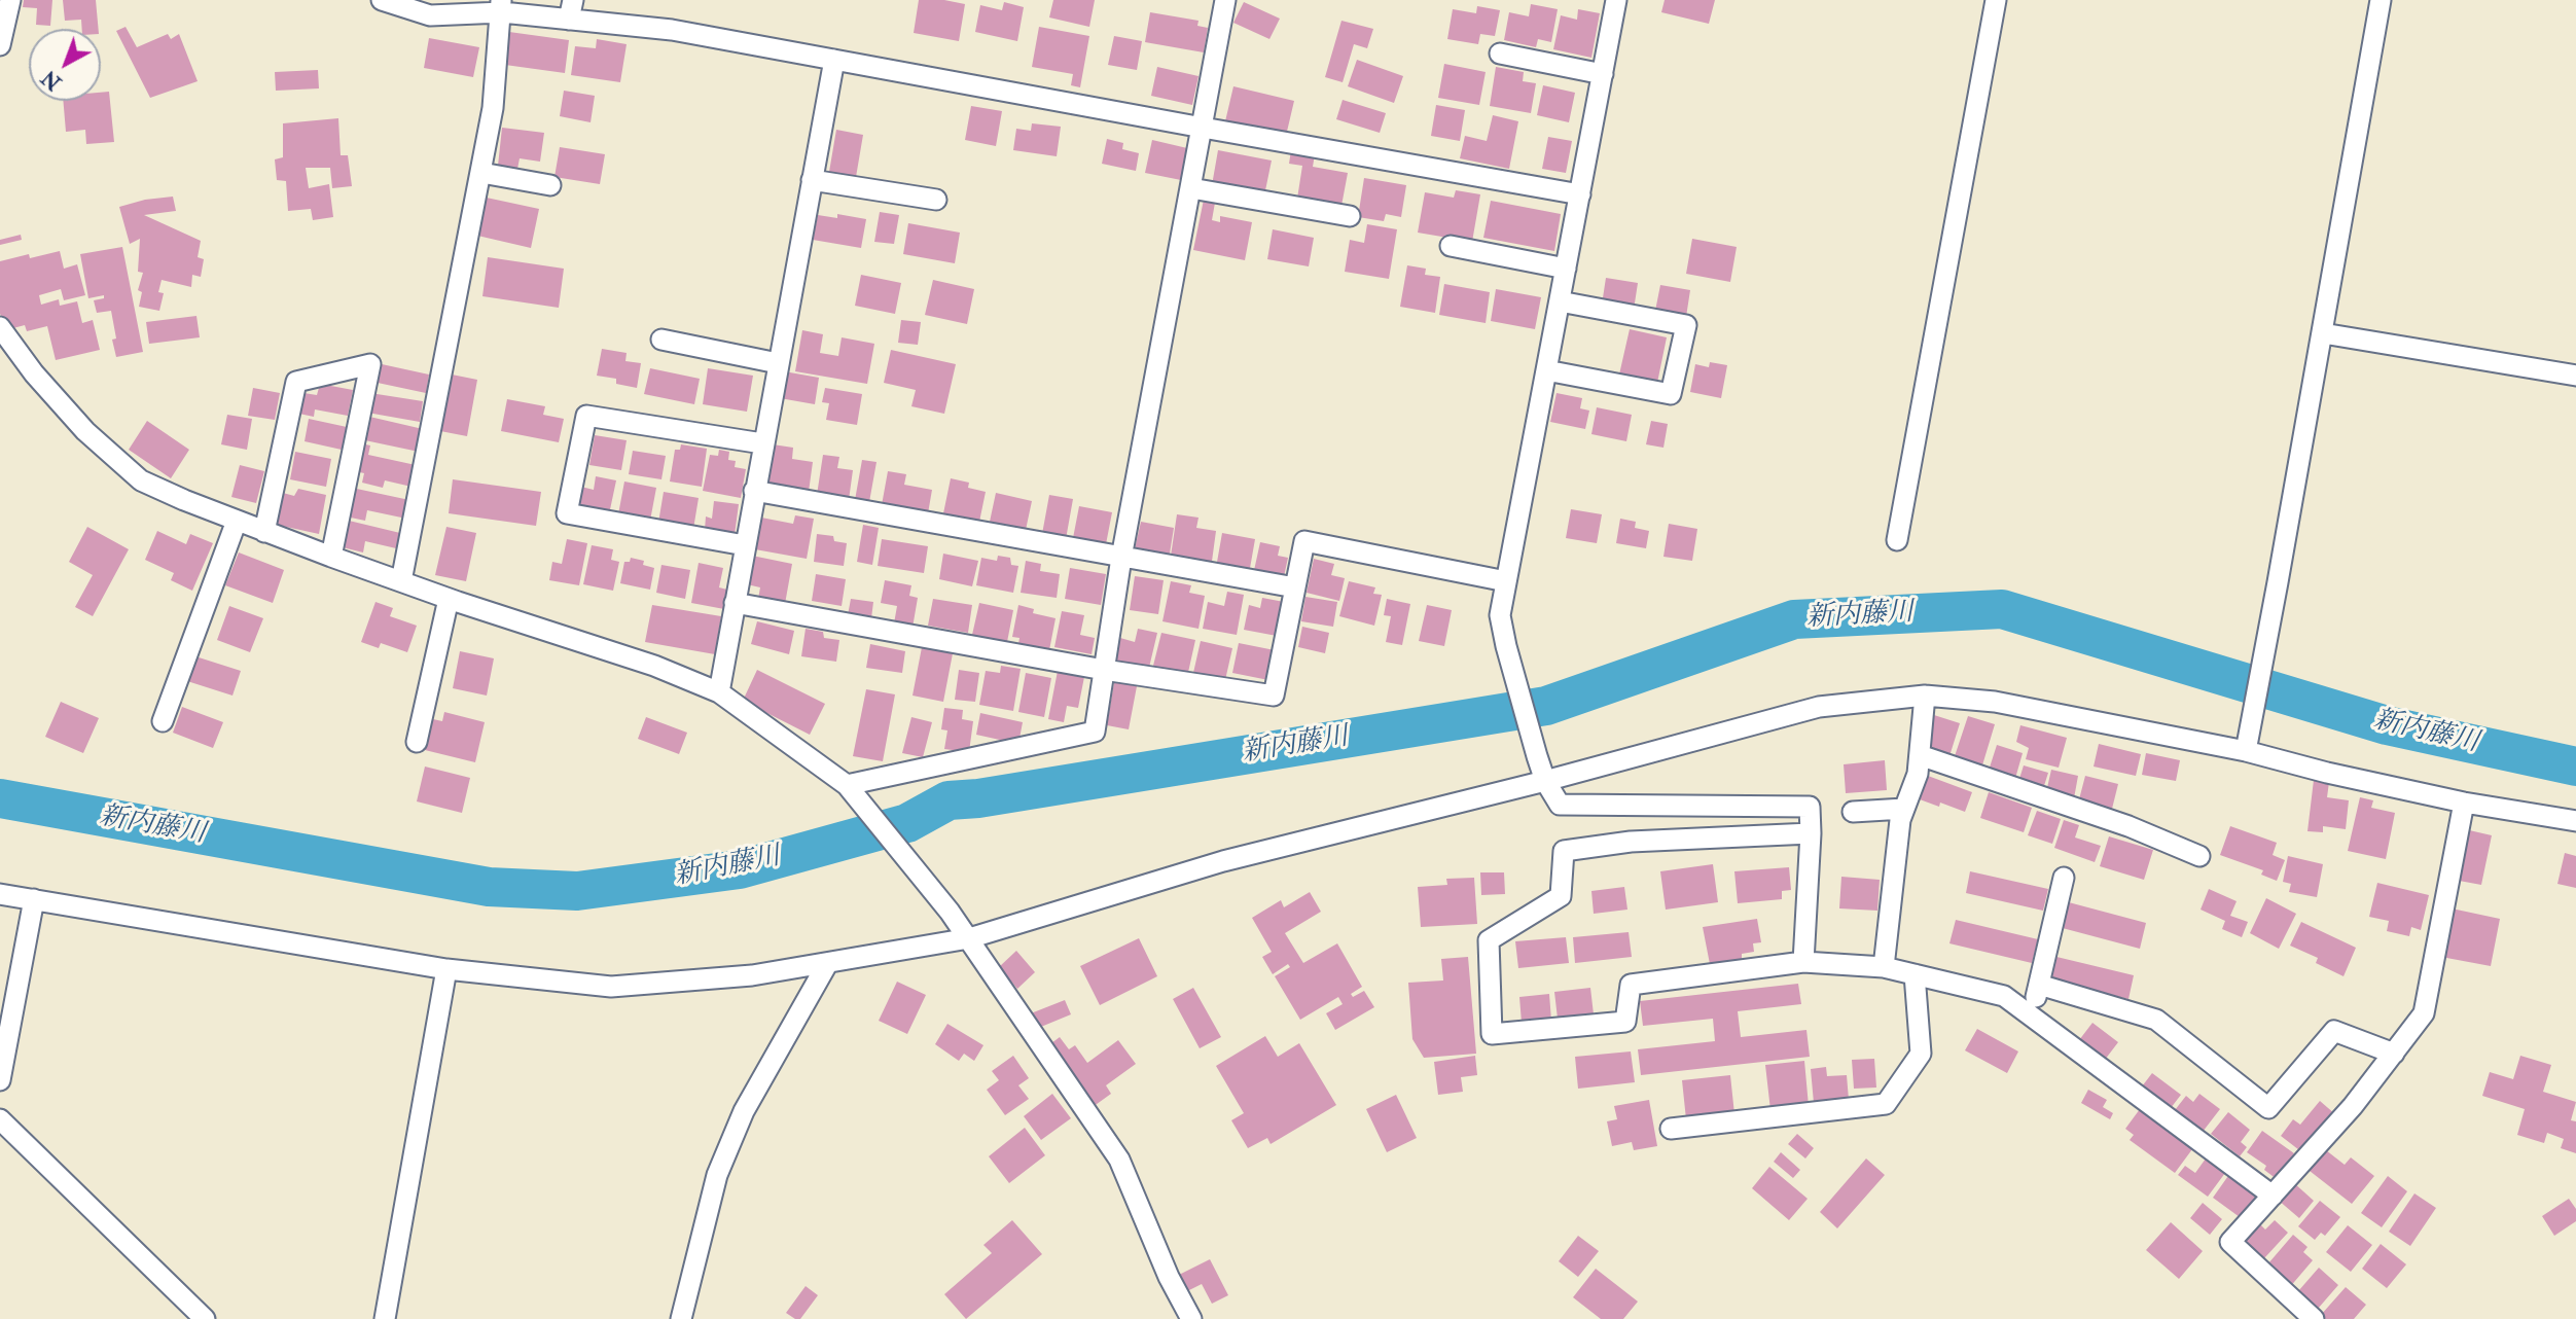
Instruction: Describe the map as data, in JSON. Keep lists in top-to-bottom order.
{
  "water": ["新内藤川"],
  "north": "bottom left"
}
